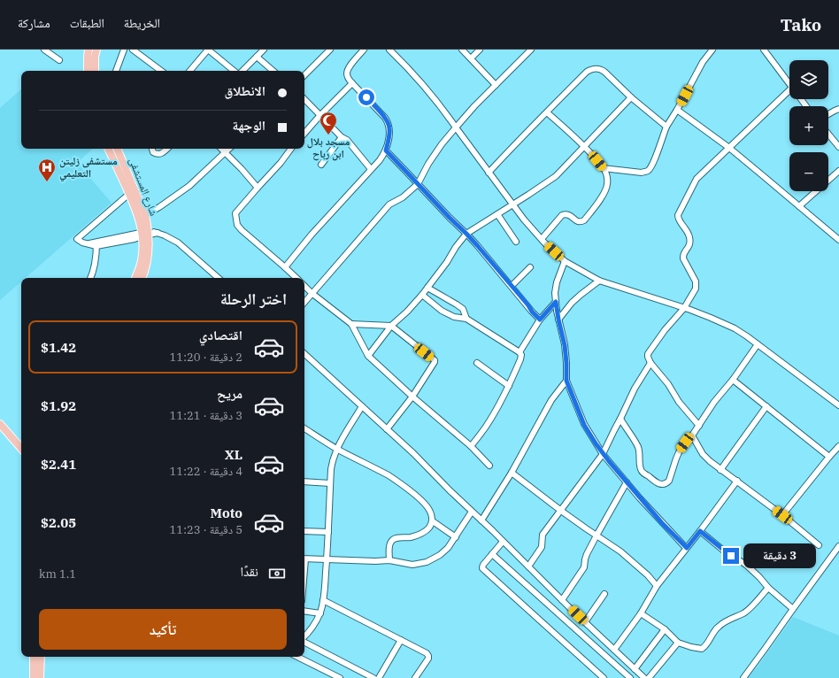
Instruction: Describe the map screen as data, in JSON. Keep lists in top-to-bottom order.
{
  "streets": {
    "main road": ["شارع المستشفى"]
  },
  "places": {
    "mosque": ["مسجد بلال ابن رباح"],
    "hospital": ["مستشفى زليتن التعليمي"]
  },
  "page": {
    "header": "Tako",
    "nav": ["الخريطة", "الطبقات", "مشاركة"],
    "map_buttons": ["+", "−"],
    "banner": ["الانطلاق", "الوجهة"],
    "heading": "اختر الرحلة",
    "list": [
      {
        "name": "اقتصادي",
        "note": "2 دقيقة · 11:20",
        "value": "$1.42"
      },
      {
        "name": "مريح",
        "note": "3 دقيقة · 11:21",
        "value": "$1.92"
      },
      {
        "name": "XL",
        "note": "4 دقيقة · 11:22",
        "value": "$2.41"
      },
      {
        "name": "Moto",
        "note": "5 دقيقة · 11:23",
        "value": "$2.05"
      }
    ],
    "bubble": "3 دقيقة",
    "pay": ["نقدًا", "1.1 km"],
    "buttons": "تأكيد"
  }
}
